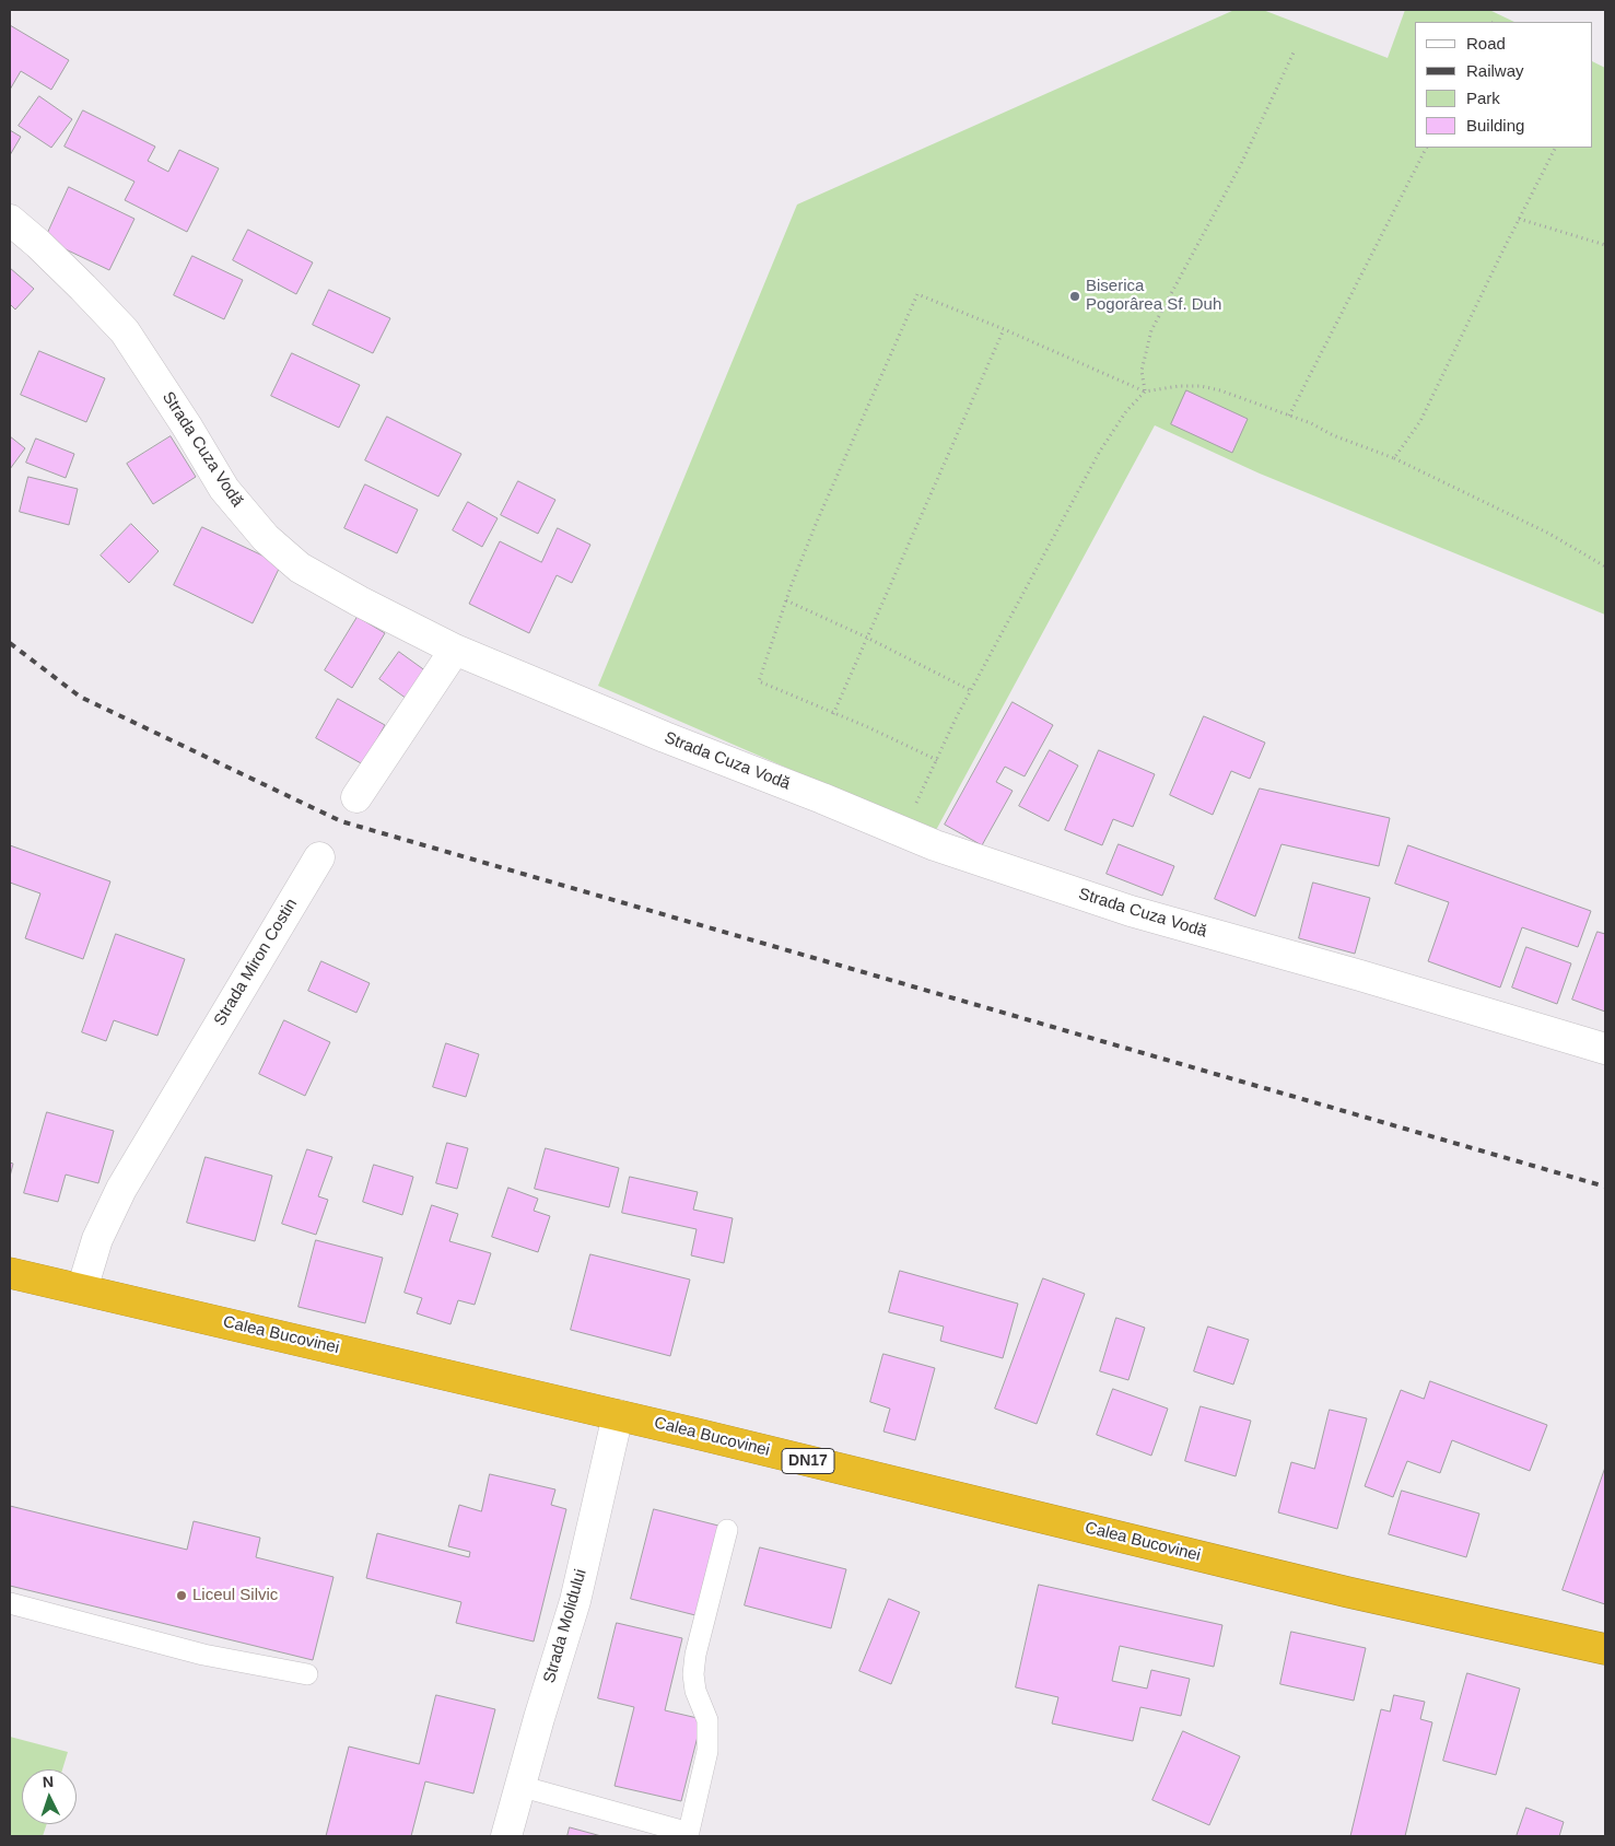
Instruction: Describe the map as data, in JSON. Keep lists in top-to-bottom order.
{
  "streets": {
    "highway": ["Calea Bucovinei", "DN17"],
    "street": ["Strada Cuza Vodă", "Strada Miron Costin", "Strada Molidului"]
  },
  "crossings": [
    ["Strada Miron Costin", "Calea Bucovinei"],
    ["Calea Bucovinei", "Strada Molidului"]
  ],
  "places": ["Biserica Pogorârea Sf. Duh", "Liceul Silvic"],
  "legend": [
    "Road",
    "Railway",
    "Park",
    "Building"
  ],
  "north": "top"
}
